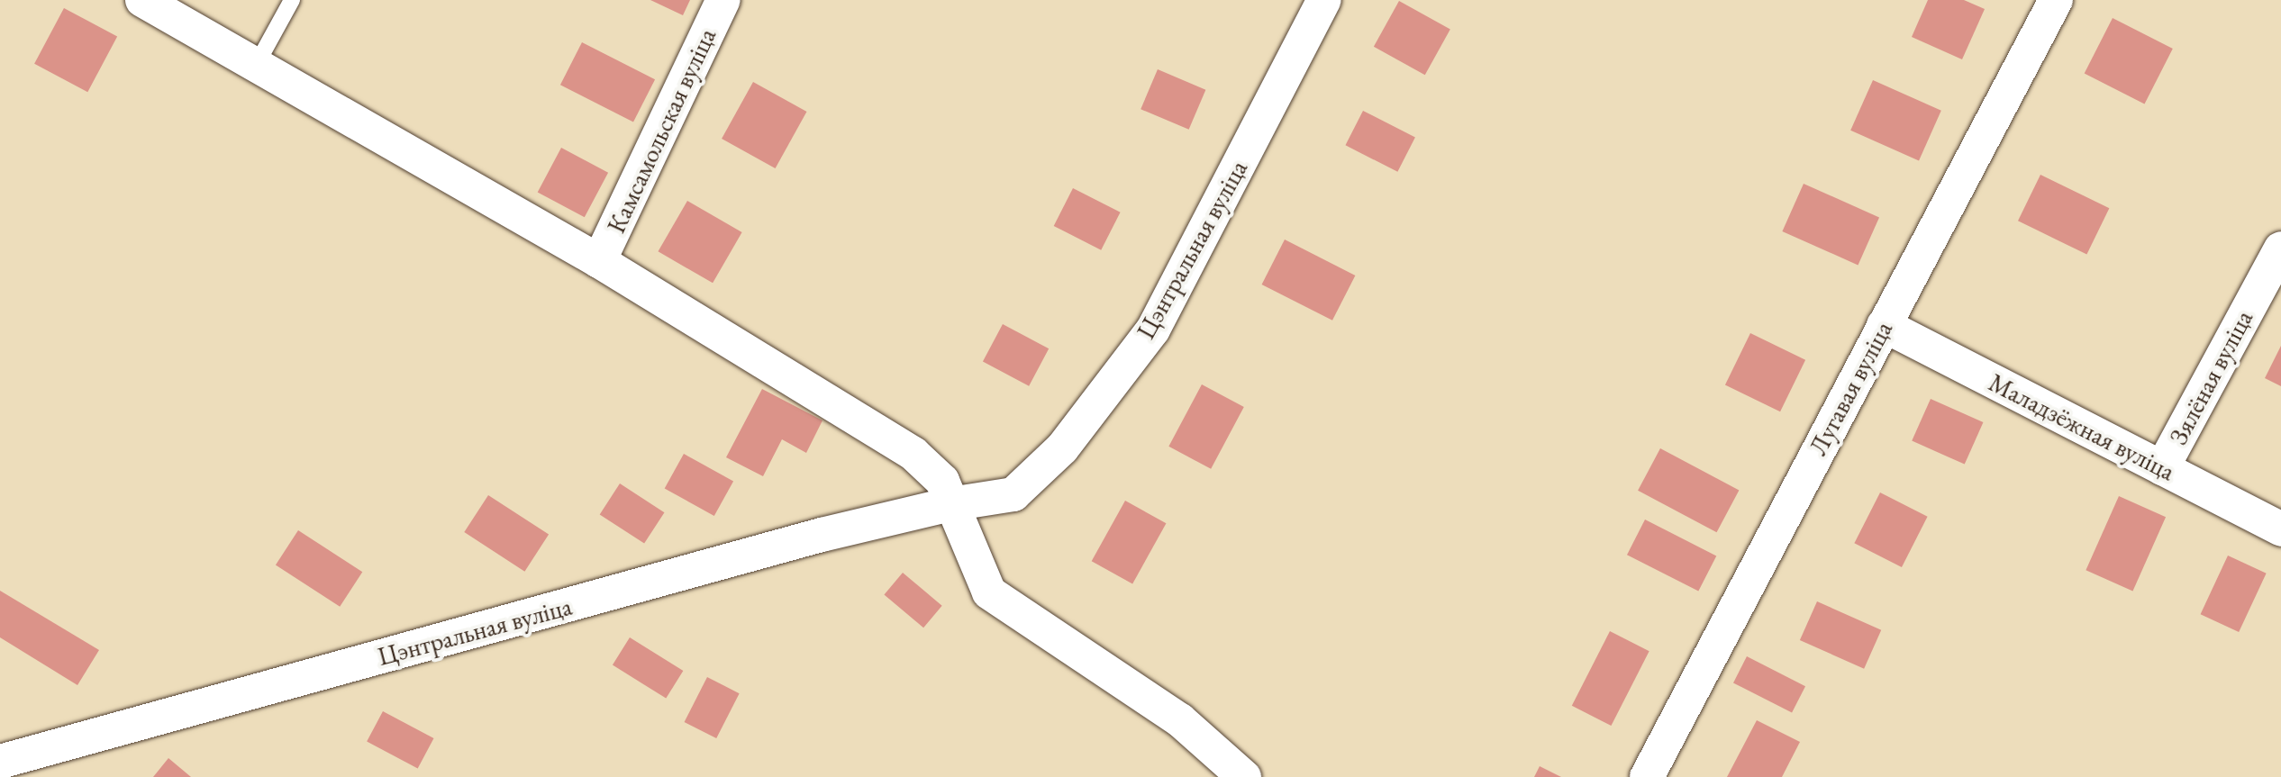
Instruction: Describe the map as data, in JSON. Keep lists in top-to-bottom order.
{
  "streets": {
    "street": [
      "Камсамольская вуліца",
      "Цэнтральная вуліца",
      "Зялёная вуліца",
      "Лугавая вуліца",
      "Маладзёжная вуліца"
    ]
  },
  "crossings": [
    ["Зялёная вуліца", "Маладзёжная вуліца"],
    ["Лугавая вуліца", "Маладзёжная вуліца"]
  ]
}
